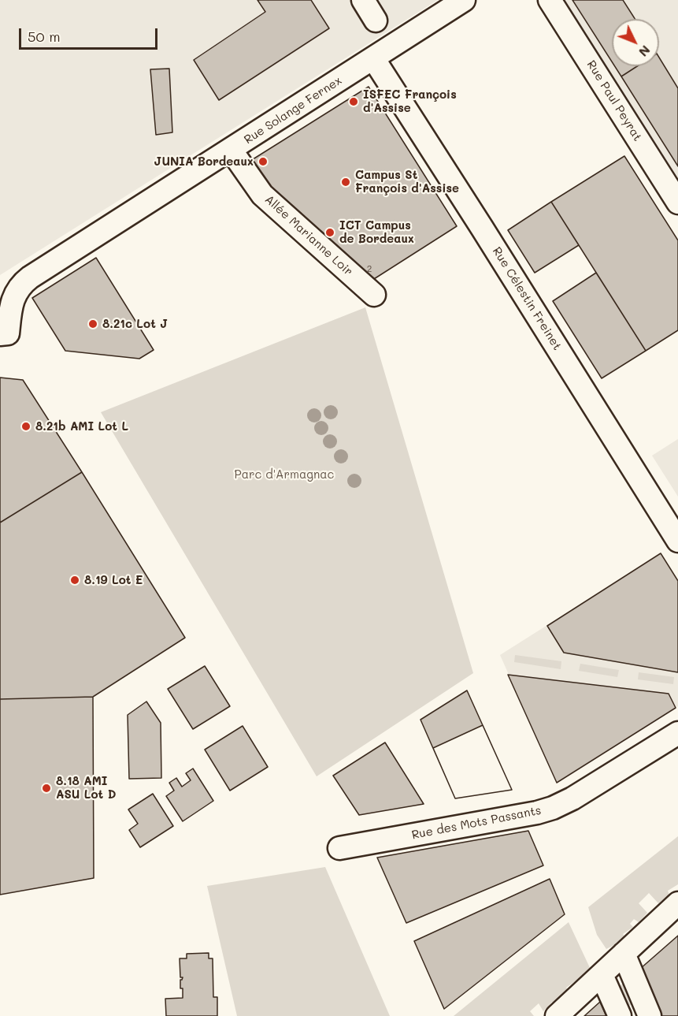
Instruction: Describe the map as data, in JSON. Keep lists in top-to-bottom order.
{
  "streets": {
    "street": [
      "Rue Paul Peyrat",
      "Rue Solange Fernex",
      "Allée Marianne Loir",
      "Rue Célestin Freinet",
      "Rue des Mots Passants"
    ]
  },
  "crossings": [
    ["Rue Solange Fernex", "Allée Marianne Loir"],
    ["Rue Solange Fernex", "Rue Célestin Freinet"]
  ],
  "parks": ["Parc d'Armagnac"],
  "places": [
    "ISFEC François d'Assise",
    "JUNIA Bordeaux",
    "Campus St François d'Assise",
    "ICT Campus de Bordeaux",
    "8.21c Lot J",
    "8.21b AMI Lot L",
    "8.19 Lot E",
    "8.18 AMI ASU Lot D"
  ],
  "house_numbers": ["2"],
  "scale_bar": "50 m",
  "north": "bottom right"
}
